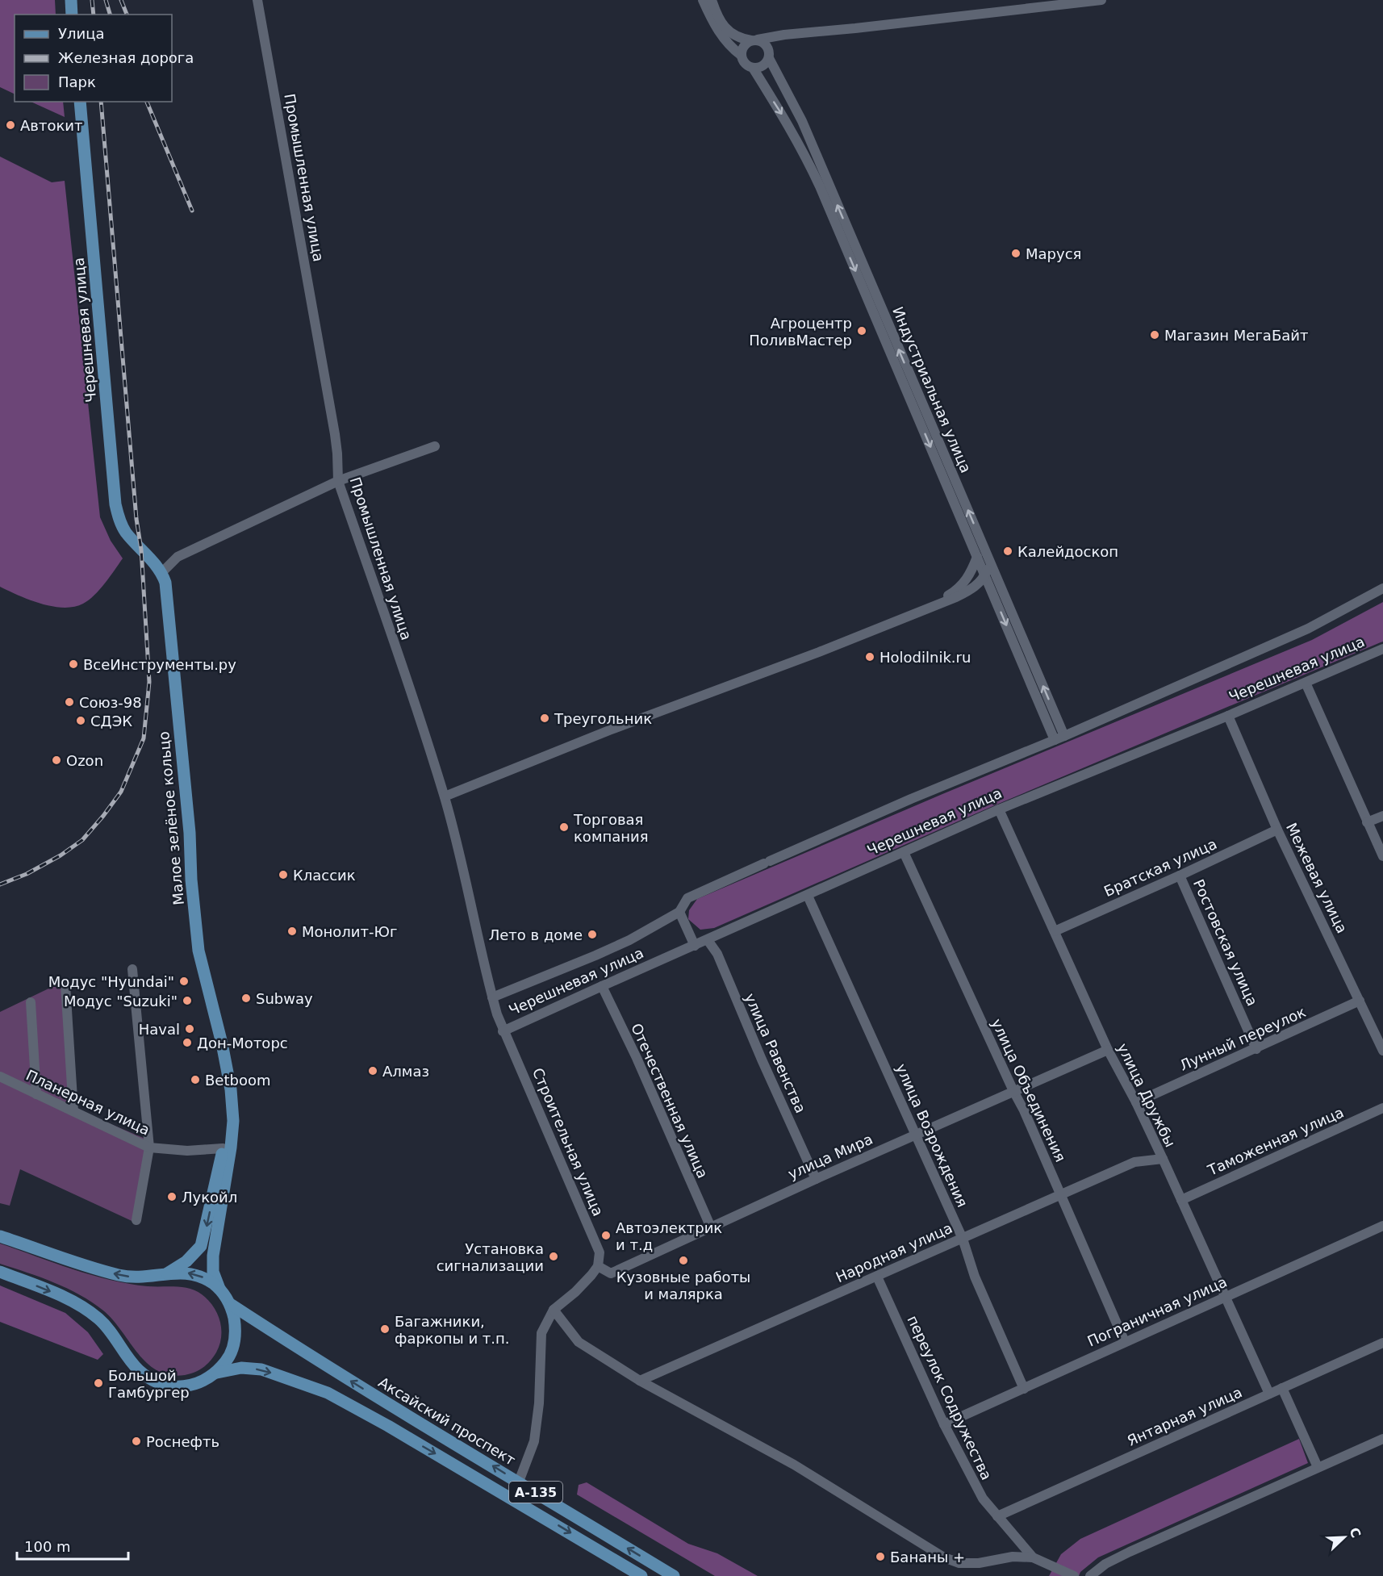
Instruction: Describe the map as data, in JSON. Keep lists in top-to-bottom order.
{
  "streets": {
    "main road": [
      "Черешневая улица",
      "Малое зелёное кольцо",
      "Аксайский проспект",
      "А-135"
    ],
    "street": [
      "Промышленная улица",
      "Индустриальная улица",
      "Братская улица",
      "Межевая улица",
      "Ростовская улица",
      "Лунный переулок",
      "улица Равенства",
      "улица Объединения",
      "улица Дружбы",
      "Отечественная улица",
      "Планерная улица",
      "улица Возрождения",
      "Таможенная улица",
      "Строительная улица",
      "улица Мира",
      "Народная улица",
      "Пограничная улица",
      "переулок Содружества",
      "Янтарная улица"
    ]
  },
  "crossings": [
    ["Промышленная улица", "Черешневая улица"],
    ["Промышленная улица", "Строительная улица"],
    ["Черешневая улица", "Малое зелёное кольцо"],
    ["Черешневая улица", "Межевая улица"],
    ["Черешневая улица", "улица Равенства"],
    ["Черешневая улица", "улица Объединения"],
    ["Черешневая улица", "улица Дружбы"],
    ["Черешневая улица", "Отечественная улица"],
    ["Черешневая улица", "улица Возрождения"],
    ["Черешневая улица", "Строительная улица"],
    ["Малое зелёное кольцо", "Планерная улица"],
    ["Братская улица", "Межевая улица"],
    ["Братская улица", "Ростовская улица"],
    ["Братская улица", "улица Дружбы"],
    ["Межевая улица", "Лунный переулок"],
    ["Ростовская улица", "Лунный переулок"],
    ["Лунный переулок", "улица Дружбы"],
    ["улица Равенства", "улица Мира"],
    ["улица Объединения", "улица Мира"],
    ["улица Объединения", "Народная улица"],
    ["улица Объединения", "Пограничная улица"],
    ["улица Дружбы", "Таможенная улица"],
    ["улица Дружбы", "улица Мира"],
    ["улица Дружбы", "Народная улица"],
    ["улица Дружбы", "Пограничная улица"],
    ["улица Дружбы", "Янтарная улица"],
    ["Отечественная улица", "улица Мира"],
    ["улица Возрождения", "улица Мира"],
    ["улица Возрождения", "Народная улица"],
    ["улица Возрождения", "Пограничная улица"],
    ["Строительная улица", "улица Мира"],
    ["Народная улица", "переулок Содружества"],
    ["Пограничная улица", "переулок Содружества"],
    ["переулок Содружества", "Янтарная улица"]
  ],
  "places": [
    "Автокит",
    "Маруся",
    "Агроцентр ПоливМастер",
    "Магазин МегаБайт",
    "Калейдоскоп",
    "Holodilnik.ru",
    "ВсеИнструменты.ру",
    "Союз-98",
    "Треугольник",
    "СДЭК",
    "Ozon",
    "Торговая компания",
    "Классик",
    "Монолит-Юг",
    "Лето в доме",
    "Модус \"Hyundai\"",
    "Subway",
    "Модус \"Suzuki\"",
    "Haval",
    "Дон-Моторс",
    "Алмаз",
    "Betboom",
    "Лукойл",
    "Автоэлектрик и т.д",
    "Установка сигнализации",
    "Кузовные работы и малярка",
    "Багажники, фаркопы и т.п.",
    "Большой Гамбургер",
    "Роснефть",
    "Бананы +"
  ],
  "legend": ["Улица", "Железная дорога", "Парк"],
  "scale_bar": "100 m",
  "north": "top right"
}
